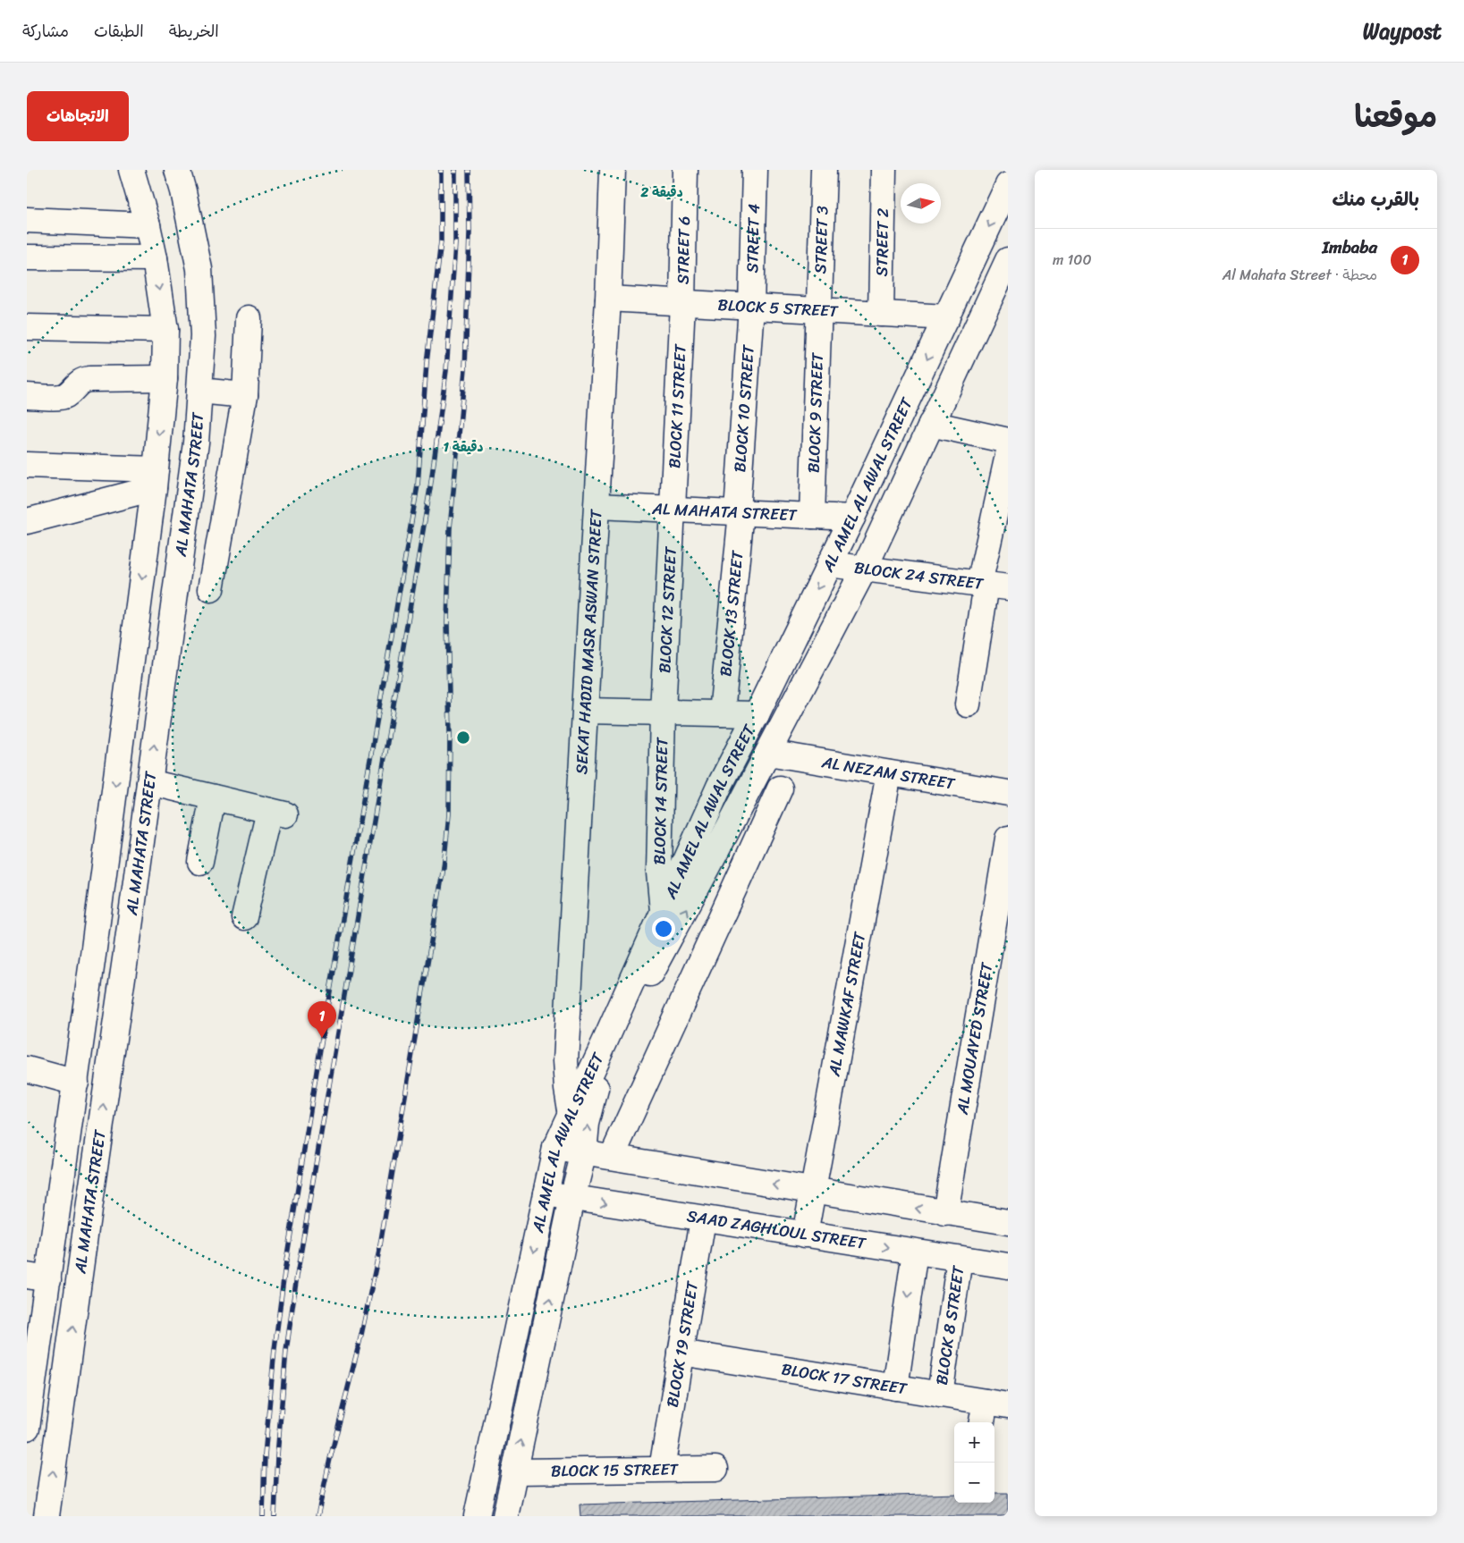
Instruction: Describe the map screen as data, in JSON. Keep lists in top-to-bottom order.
{
  "streets": {
    "street": [
      "STREET 4",
      "STREET 3",
      "STREET 2",
      "STREET 6",
      "BLOCK 5 STREET",
      "BLOCK 11 STREET",
      "BLOCK 10 STREET",
      "BLOCK 9 STREET",
      "AL MAHATA STREET",
      "AL AMEL AL AWAL STREET",
      "BLOCK 24 STREET",
      "BLOCK 12 STREET",
      "BLOCK 13 STREET",
      "SEKAT HADID MASR ASWAN STREET",
      "AL NEZAM STREET",
      "BLOCK 14 STREET",
      "AL MAWKAF STREET",
      "AL MOUAYED STREET",
      "SAAD ZAGHLOUL STREET",
      "BLOCK 8 STREET",
      "BLOCK 19 STREET",
      "BLOCK 17 STREET",
      "BLOCK 15 STREET"
    ]
  },
  "crossings": [
    ["STREET 4", "BLOCK 5 STREET"],
    ["STREET 4", "BLOCK 10 STREET"],
    ["STREET 3", "BLOCK 5 STREET"],
    ["STREET 3", "BLOCK 9 STREET"],
    ["STREET 2", "BLOCK 5 STREET"],
    ["STREET 6", "BLOCK 5 STREET"],
    ["STREET 6", "BLOCK 11 STREET"],
    ["BLOCK 5 STREET", "BLOCK 11 STREET"],
    ["BLOCK 5 STREET", "BLOCK 10 STREET"],
    ["BLOCK 5 STREET", "BLOCK 9 STREET"],
    ["BLOCK 5 STREET", "AL AMEL AL AWAL STREET"],
    ["BLOCK 5 STREET", "SEKAT HADID MASR ASWAN STREET"],
    ["BLOCK 11 STREET", "AL MAHATA STREET"],
    ["BLOCK 11 STREET", "BLOCK 12 STREET"],
    ["BLOCK 10 STREET", "AL MAHATA STREET"],
    ["BLOCK 10 STREET", "BLOCK 13 STREET"],
    ["BLOCK 9 STREET", "AL MAHATA STREET"],
    ["AL MAHATA STREET", "AL AMEL AL AWAL STREET"],
    ["AL MAHATA STREET", "BLOCK 12 STREET"],
    ["AL MAHATA STREET", "BLOCK 13 STREET"],
    ["AL MAHATA STREET", "SEKAT HADID MASR ASWAN STREET"],
    ["AL AMEL AL AWAL STREET", "BLOCK 24 STREET"],
    ["AL AMEL AL AWAL STREET", "SEKAT HADID MASR ASWAN STREET"],
    ["AL AMEL AL AWAL STREET", "AL NEZAM STREET"],
    ["AL AMEL AL AWAL STREET", "BLOCK 14 STREET"],
    ["AL AMEL AL AWAL STREET", "SAAD ZAGHLOUL STREET"],
    ["AL AMEL AL AWAL STREET", "BLOCK 15 STREET"],
    ["BLOCK 12 STREET", "BLOCK 14 STREET"],
    ["AL NEZAM STREET", "AL MAWKAF STREET"],
    ["AL MAWKAF STREET", "SAAD ZAGHLOUL STREET"],
    ["SAAD ZAGHLOUL STREET", "BLOCK 8 STREET"],
    ["SAAD ZAGHLOUL STREET", "BLOCK 19 STREET"],
    ["BLOCK 8 STREET", "BLOCK 17 STREET"],
    ["BLOCK 19 STREET", "BLOCK 17 STREET"],
    ["BLOCK 19 STREET", "BLOCK 15 STREET"]
  ],
  "north": "right",
  "page": {
    "header": "Waypost",
    "nav": ["الخريطة", "الطبقات", "مشاركة"],
    "title": "موقعنا",
    "buttons": "الاتجاهات",
    "heading": "بالقرب منك",
    "list": [
      {
        "mark": "1",
        "name": "Imbaba",
        "note": "محطة · Al Mahata Street",
        "value": "100 m"
      }
    ],
    "pins": "1",
    "map_buttons": ["+", "−"]
  },
  "rings": ["2 دقيقة", "1 دقيقة"]
}
